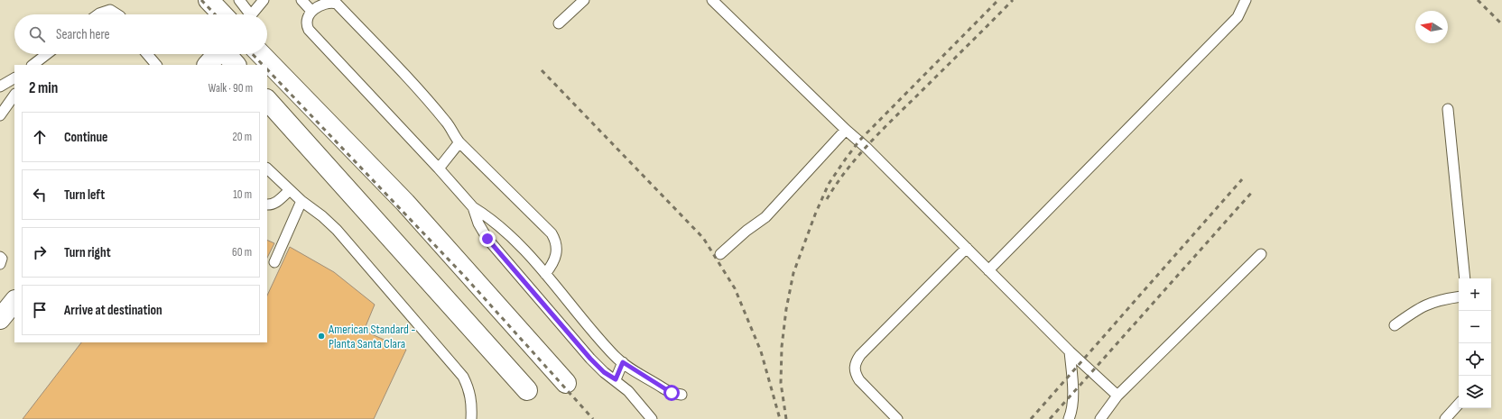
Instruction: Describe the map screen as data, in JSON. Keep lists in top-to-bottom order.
{
  "places": ["American Standard - Planta Santa Clara"],
  "north": "left",
  "page": {
    "search": "Search here",
    "heading": ["2 min", "Walk · 90 m"],
    "list": [
      ["Continue", "20 m"],
      ["Turn left", "10 m"],
      ["Turn right", "60 m"],
      "Arrive at destination"
    ],
    "map_buttons": ["+", "−"]
  }
}
